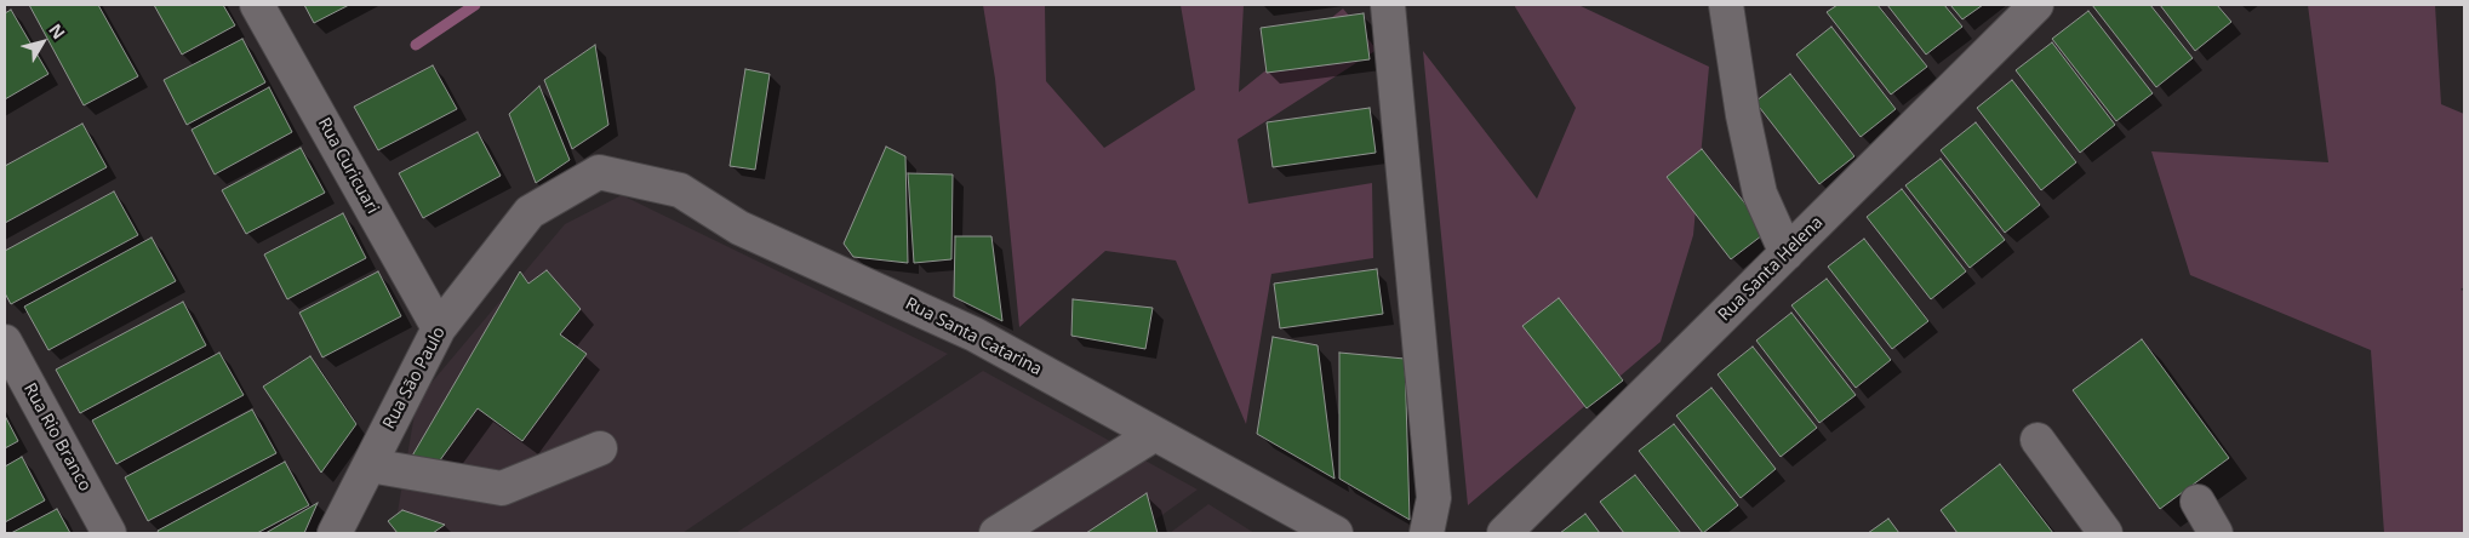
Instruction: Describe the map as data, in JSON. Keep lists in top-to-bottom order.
{
  "streets": {
    "street": [
      "Rua Curicuari",
      "Rua Santa Helena",
      "Rua Santa Catarina",
      "Rua São Paulo",
      "Rua Rio Branco"
    ]
  },
  "crossings": [
    ["Rua Curicuari", "Rua São Paulo"],
    ["Rua Santa Catarina", "Rua São Paulo"]
  ],
  "north": "top right"
}
